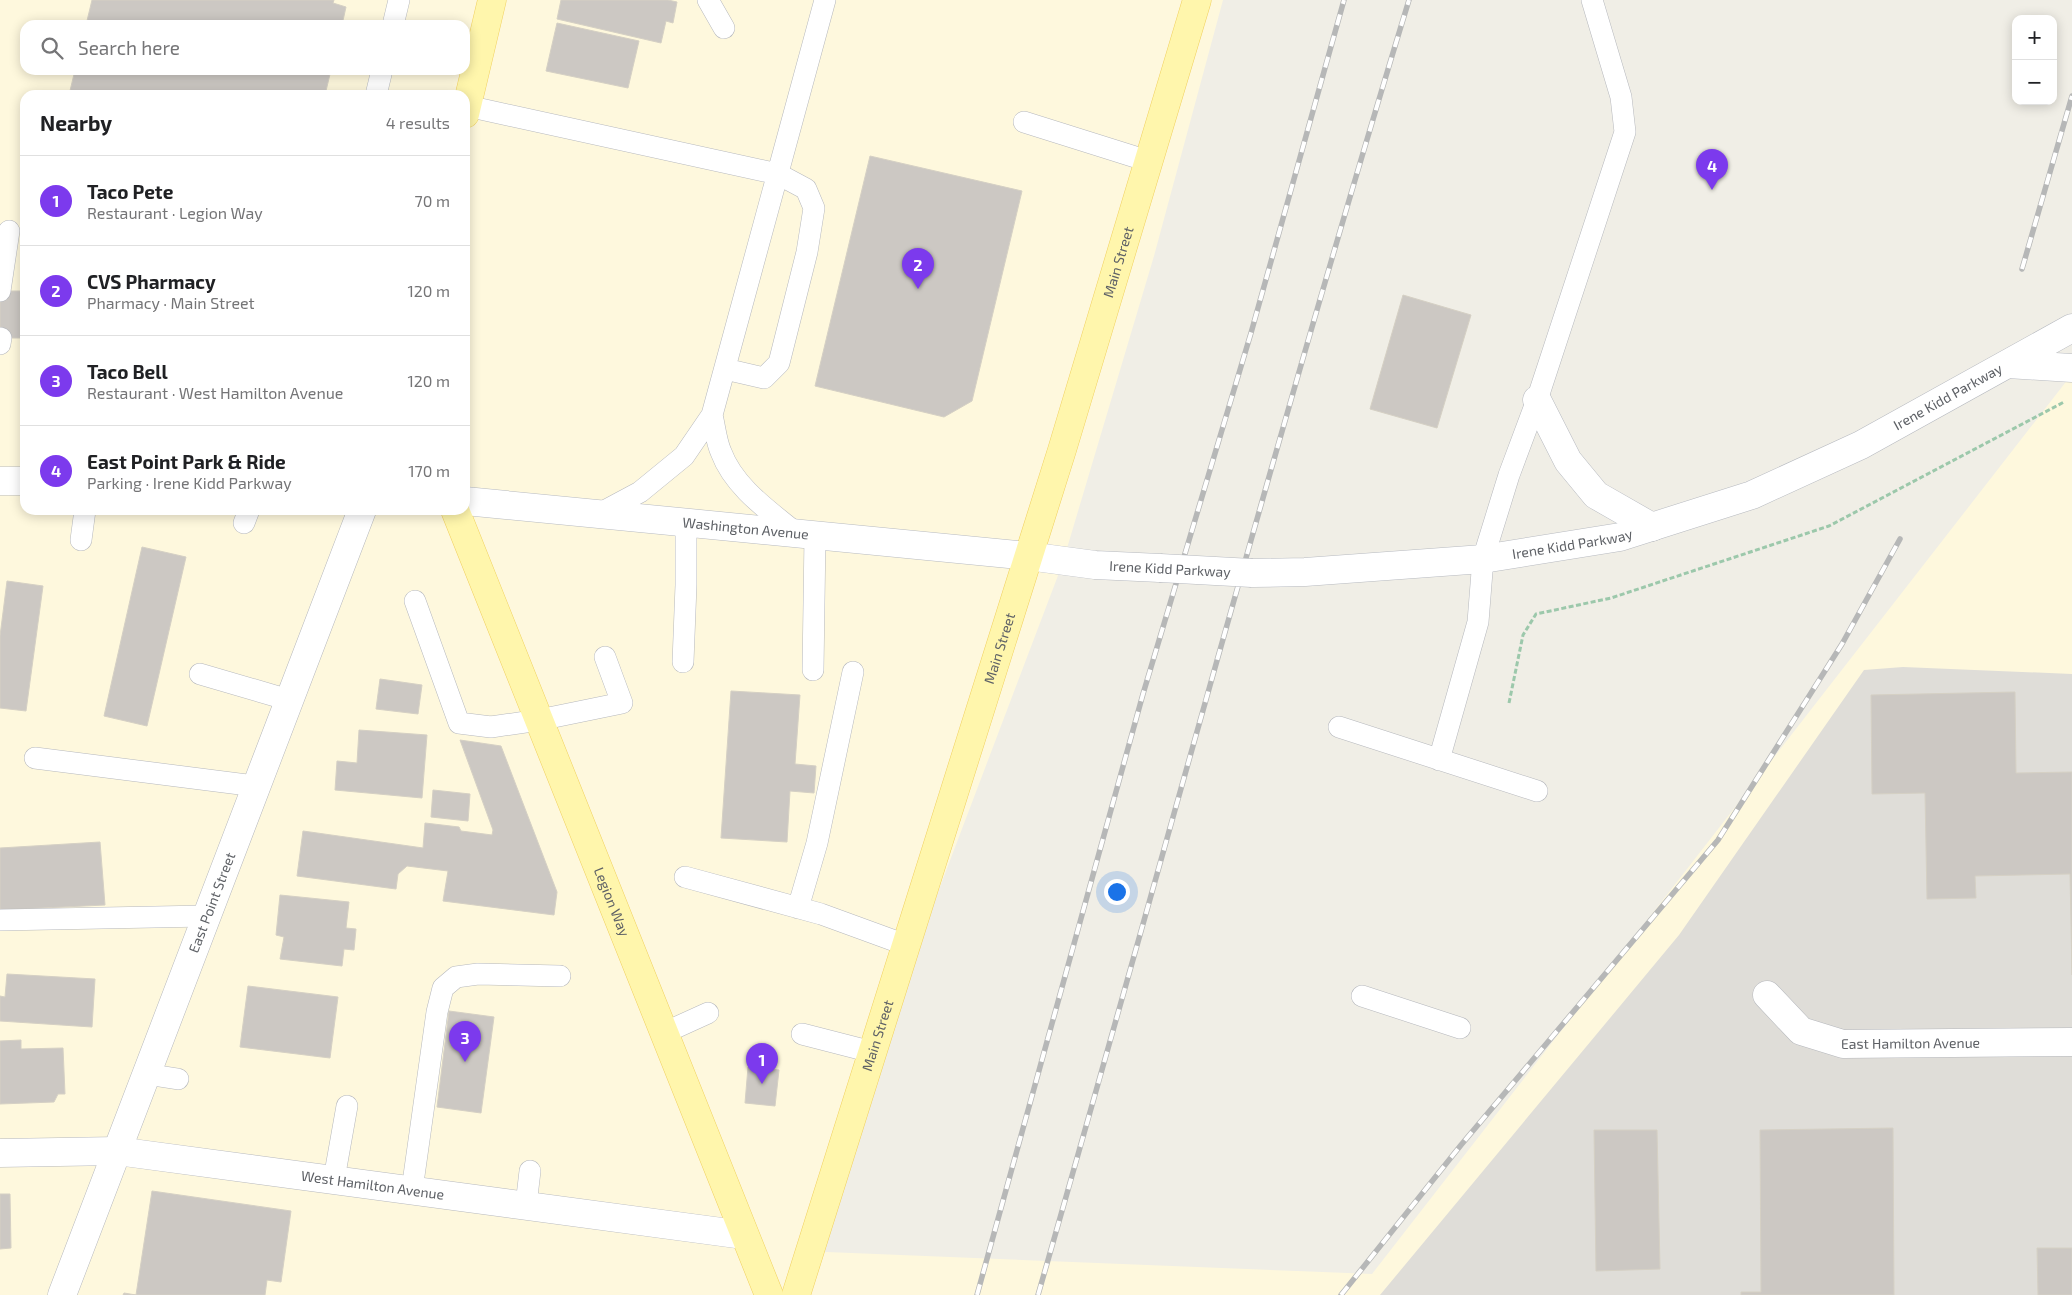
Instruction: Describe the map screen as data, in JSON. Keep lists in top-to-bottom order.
{
  "streets": {
    "main road": ["Main Street", "Legion Way"],
    "street": [
      "Irene Kidd Parkway",
      "Washington Avenue",
      "East Point Street",
      "East Hamilton Avenue",
      "West Hamilton Avenue"
    ]
  },
  "crossings": [
    ["Main Street", "Irene Kidd Parkway"],
    ["Main Street", "Washington Avenue"],
    ["Irene Kidd Parkway", "Washington Avenue"],
    ["East Point Street", "West Hamilton Avenue"],
    ["Legion Way", "West Hamilton Avenue"]
  ],
  "page": {
    "map_buttons": ["+", "−"],
    "search": "Search here",
    "heading": ["Nearby", "4 results"],
    "pins": [
      "4",
      "2",
      "3",
      "1"
    ],
    "list": [
      {
        "mark": "1",
        "name": "Taco Pete",
        "note": "Restaurant · Legion Way",
        "value": "70 m"
      },
      {
        "mark": "2",
        "name": "CVS Pharmacy",
        "note": "Pharmacy · Main Street",
        "value": "120 m"
      },
      {
        "mark": "3",
        "name": "Taco Bell",
        "note": "Restaurant · West Hamilton Avenue",
        "value": "120 m"
      },
      {
        "mark": "4",
        "name": "East Point Park & Ride",
        "note": "Parking · Irene Kidd Parkway",
        "value": "170 m"
      }
    ]
  }
}
